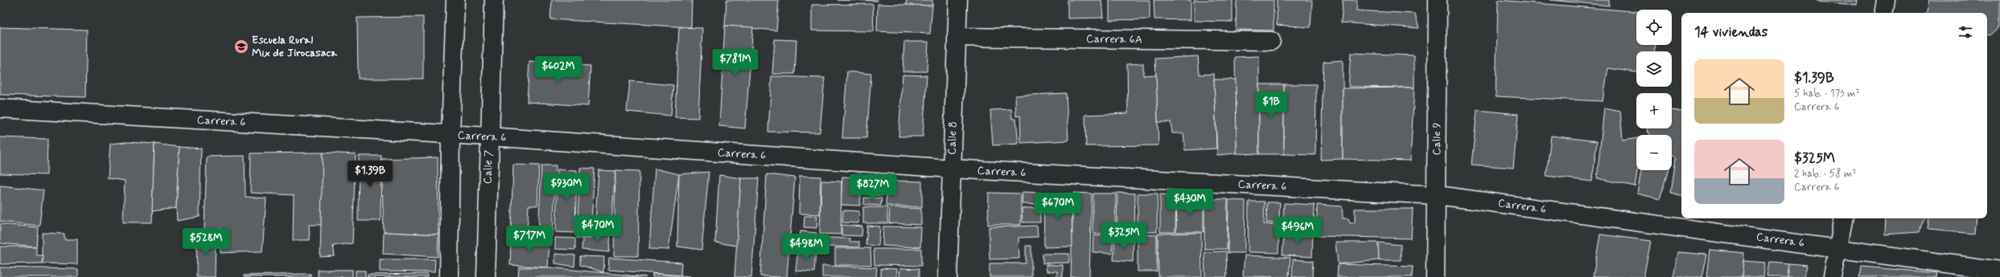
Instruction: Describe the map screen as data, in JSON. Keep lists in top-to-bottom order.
{
  "streets": {
    "street": [
      "Carrera 6A",
      "Carrera 6",
      "Calle 8",
      "Calle 9",
      "Calle 7"
    ]
  },
  "crossings": [
    ["Carrera 6A", "Calle 8"],
    ["Carrera 6", "Calle 8"],
    ["Carrera 6", "Calle 9"],
    ["Carrera 6", "Calle 7"]
  ],
  "places": {
    "school or university": ["Escuela Rural Mix de Jirocasaca"]
  },
  "page": {
    "map_buttons": ["+", "−"],
    "heading": "14 viviendas",
    "price": [
      "$781M",
      "$602M",
      "$1B",
      "$1.39B",
      "$930M",
      "$827M",
      "$430M",
      "$670M",
      "$470M",
      "$496M",
      "$325M",
      "$717M",
      "$528M",
      "$498M"
    ],
    "list": [
      {
        "name": "$1.39B",
        "note": "5 hab. · 173 m² · Carrera 6"
      },
      {
        "name": "$325M",
        "note": "2 hab. · 58 m² · Carrera 6"
      }
    ]
  }
}
